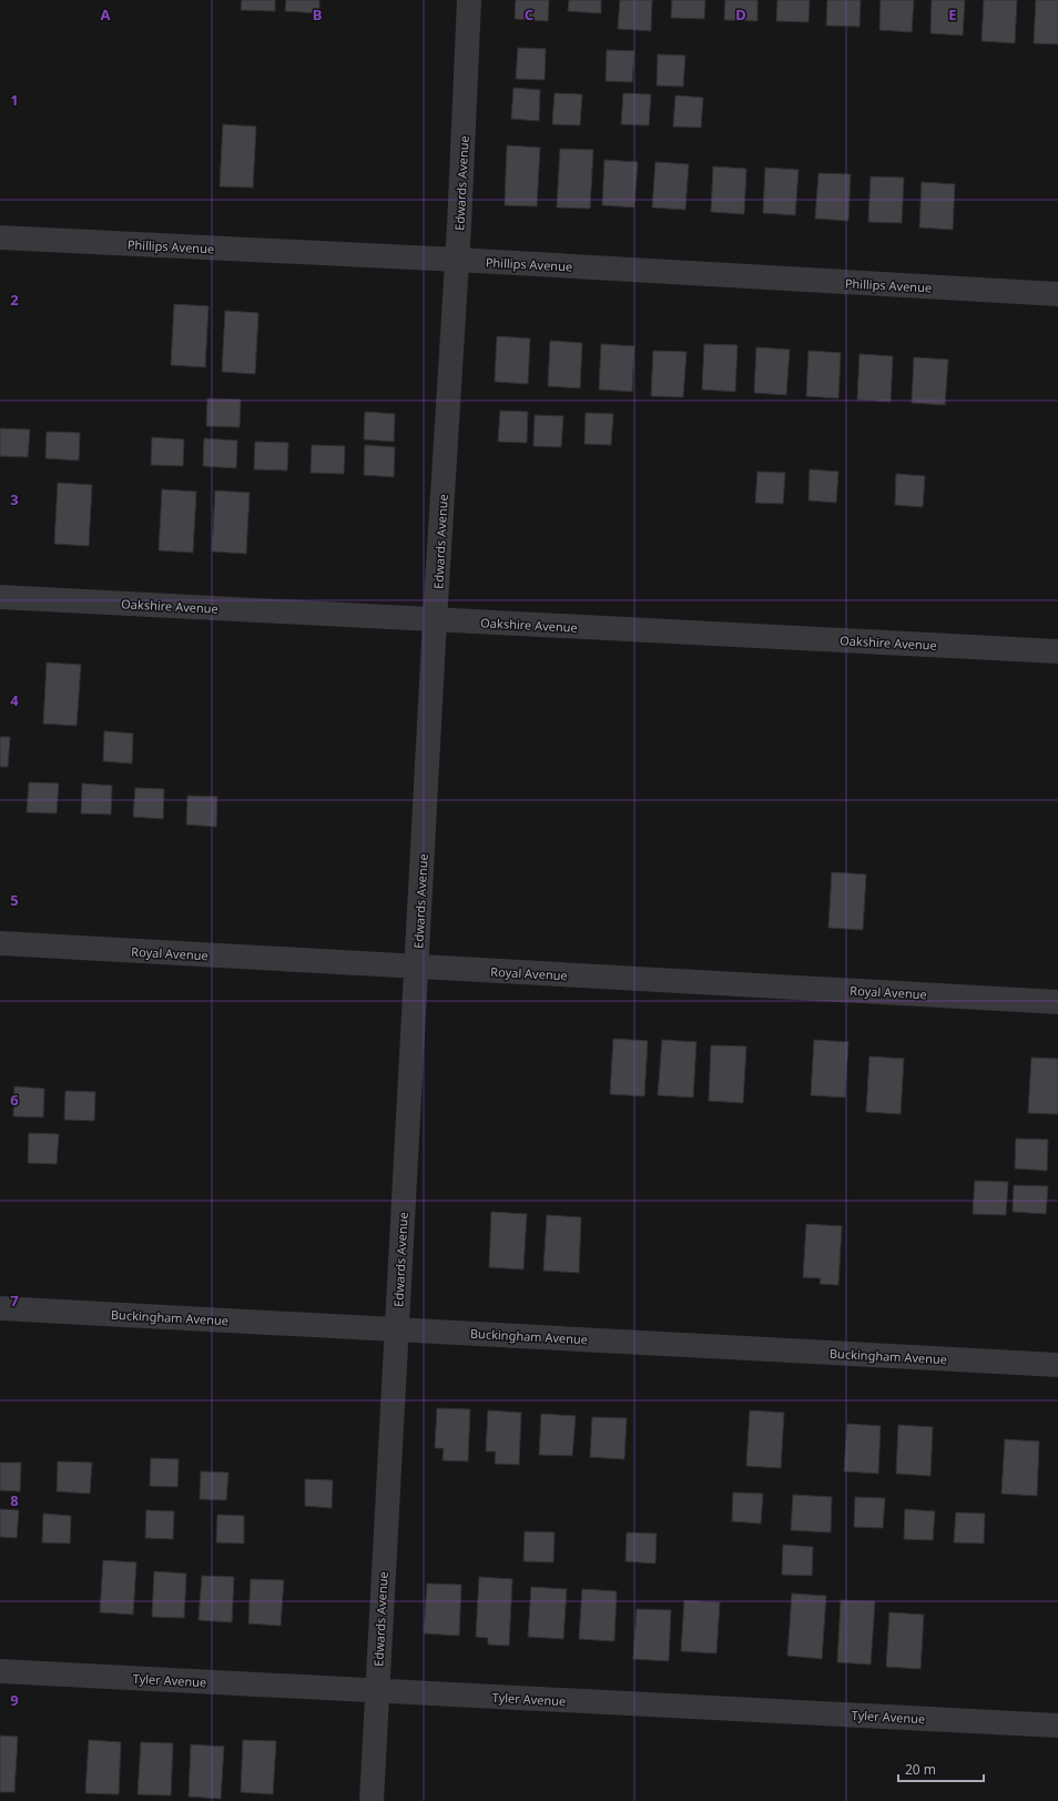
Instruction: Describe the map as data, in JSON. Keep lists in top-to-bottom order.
{
  "streets": {
    "street": [
      "Edwards Avenue",
      "Phillips Avenue",
      "Oakshire Avenue",
      "Royal Avenue",
      "Buckingham Avenue",
      "Tyler Avenue"
    ]
  },
  "crossings": [
    ["Edwards Avenue", "Phillips Avenue"],
    ["Edwards Avenue", "Oakshire Avenue"],
    ["Edwards Avenue", "Royal Avenue"],
    ["Edwards Avenue", "Buckingham Avenue"],
    ["Edwards Avenue", "Tyler Avenue"]
  ],
  "scale_bar": "20 m",
  "grid": {
    "columns": [
      "A",
      "B",
      "C",
      "D",
      "E"
    ],
    "rows": [
      "1",
      "2",
      "3",
      "4",
      "5",
      "6",
      "7",
      "8",
      "9"
    ]
  }
}
